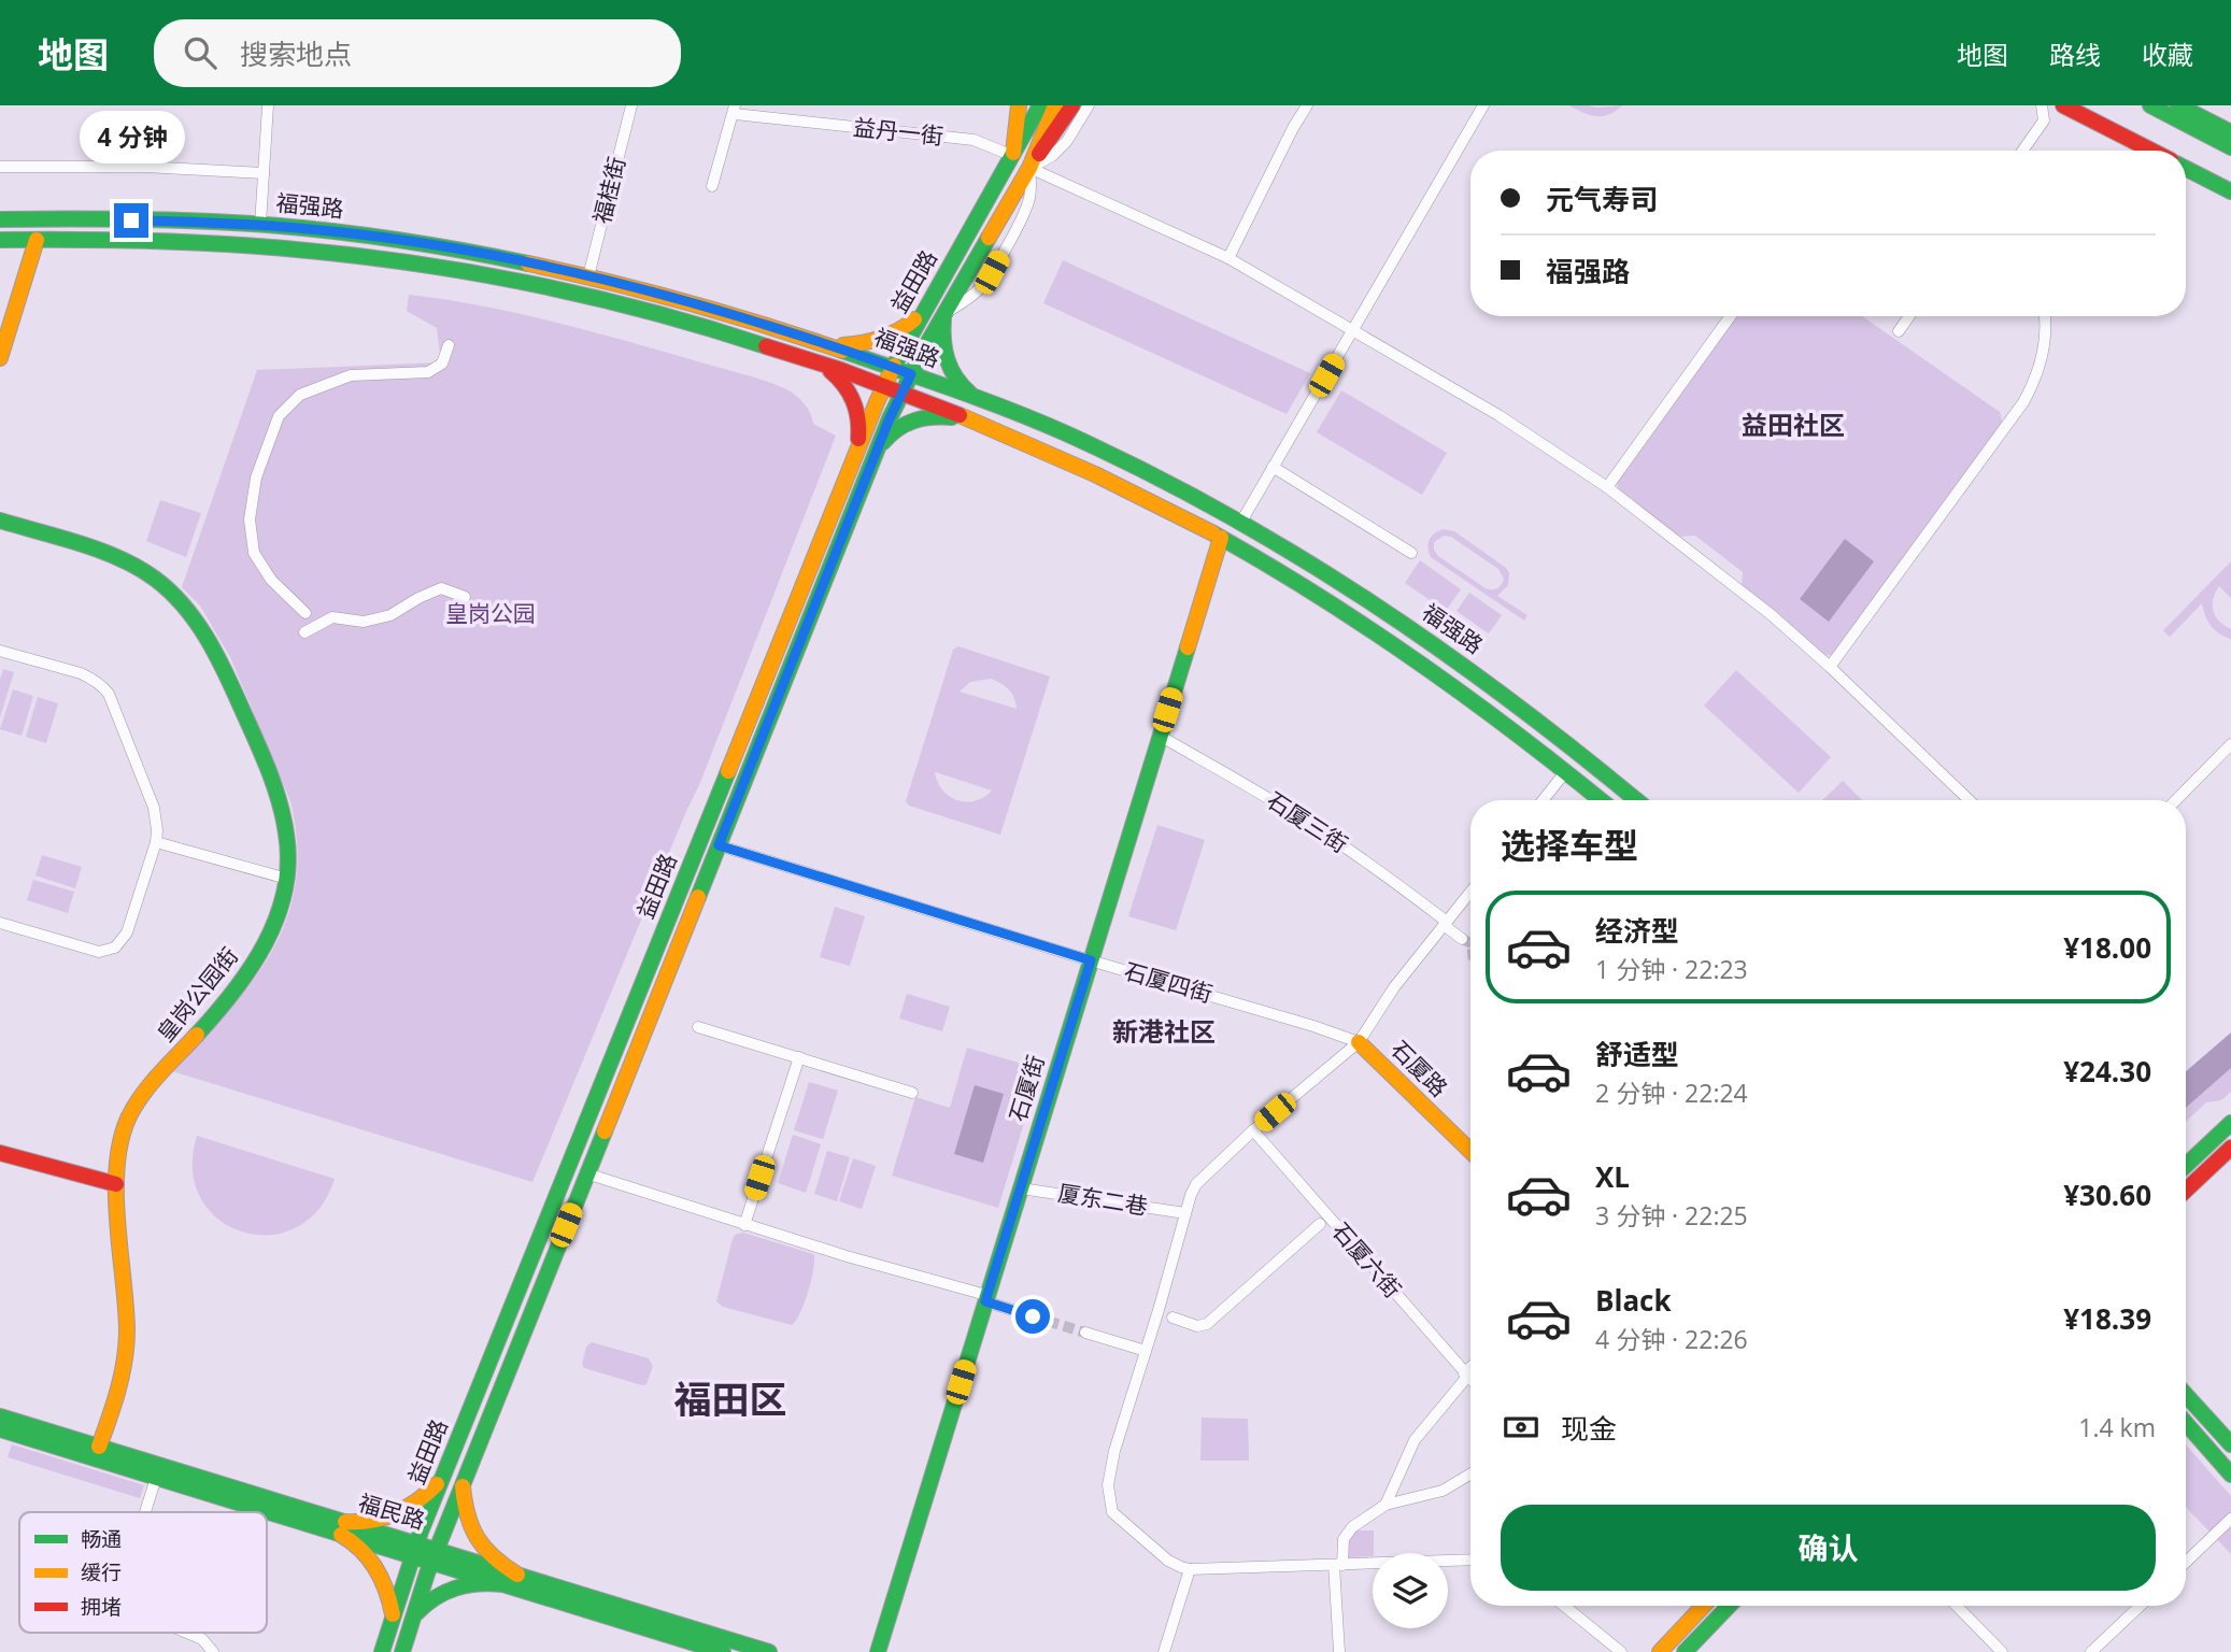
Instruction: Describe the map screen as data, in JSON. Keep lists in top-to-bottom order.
{
  "streets": {
    "main road": [
      "福强路",
      "益田路",
      "皇岗公园街",
      "石厦路",
      "石厦街",
      "福民路"
    ],
    "street": [
      "益丹一街",
      "福桂街",
      "石厦三街",
      "石厦四街",
      "厦东二巷",
      "石厦六街"
    ]
  },
  "crossings": [
    ["益丹一街", "益田路"],
    ["福桂街", "福强路"],
    ["福强路", "益田路"],
    ["福强路", "石厦街"],
    ["益田路", "石厦四街"],
    ["益田路", "福民路"],
    ["石厦三街", "石厦街"],
    ["石厦四街", "石厦路"],
    ["石厦四街", "石厦街"],
    ["皇岗公园街", "福民路"],
    ["石厦街", "厦东二巷"]
  ],
  "districts": ["益田社区", "新港社区", "福田区"],
  "parks": ["皇岗公园"],
  "legend": ["畅通", "缓行", "拥堵"],
  "page": {
    "header": "地图",
    "search": "搜索地点",
    "nav": ["地图", "路线", "收藏"],
    "bubble": "4 分钟",
    "banner": ["元气寿司", "福强路"],
    "heading": "选择车型",
    "list": [
      {
        "name": "经济型",
        "note": "1 分钟 · 22:23",
        "value": "¥18.00"
      },
      {
        "name": "舒适型",
        "note": "2 分钟 · 22:24",
        "value": "¥24.30"
      },
      {
        "name": "XL",
        "note": "3 分钟 · 22:25",
        "value": "¥30.60"
      },
      {
        "name": "Black",
        "note": "4 分钟 · 22:26",
        "value": "¥18.39"
      }
    ],
    "pay": ["现金", "1.4 km"],
    "buttons": "确认"
  }
}
